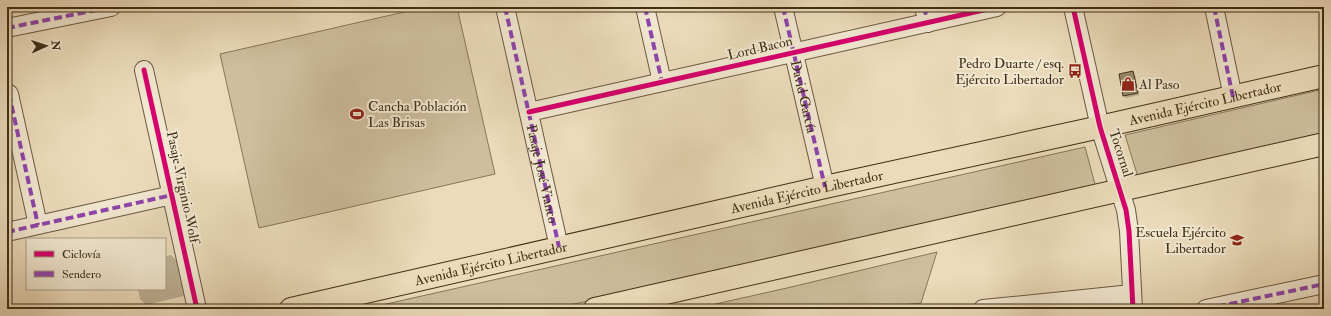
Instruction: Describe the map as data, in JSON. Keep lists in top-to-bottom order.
{
  "streets": {
    "main road": ["Avenida Ejército Libertador"],
    "street": [
      "Lord Bacon",
      "David García",
      "Tocornal",
      "Pasaje José Vianco",
      "Pasaje Virginio Wolf"
    ]
  },
  "crossings": [
    ["Lord Bacon", "David García"],
    ["Lord Bacon", "Pasaje José Vianco"],
    ["David García", "Avenida Ejército Libertador"],
    ["Avenida Ejército Libertador", "Tocornal"],
    ["Avenida Ejército Libertador", "Pasaje José Vianco"]
  ],
  "places": {
    "bus stop": ["Pedro Duarte / esq. Ejército Libertador"],
    "shop": ["Al Paso"],
    "sports": ["Cancha Población Las Brisas"],
    "school or university": ["Escuela Ejército Libertador"]
  },
  "legend": ["Ciclovía", "Sendero"],
  "north": "right"
}
